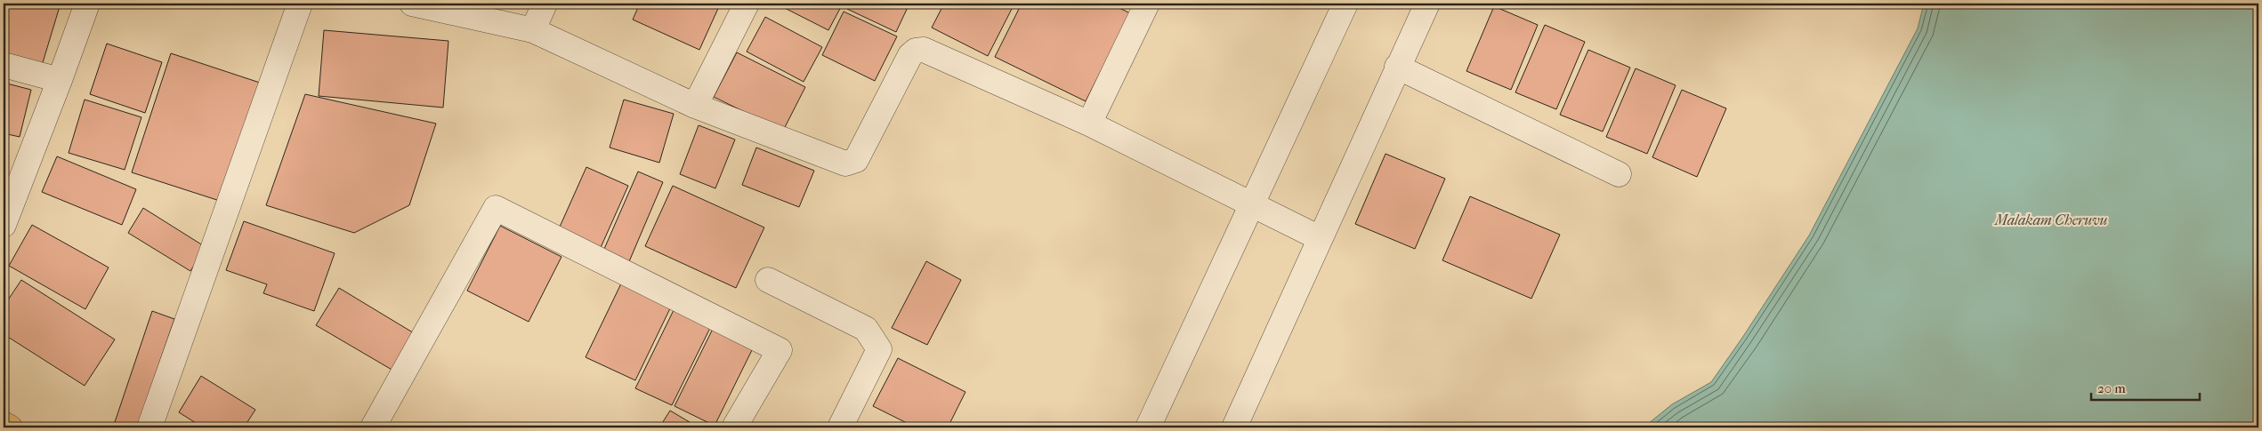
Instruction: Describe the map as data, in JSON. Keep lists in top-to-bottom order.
{
  "water": ["Malakam Cheruvu"],
  "scale_bar": "20 m"
}
